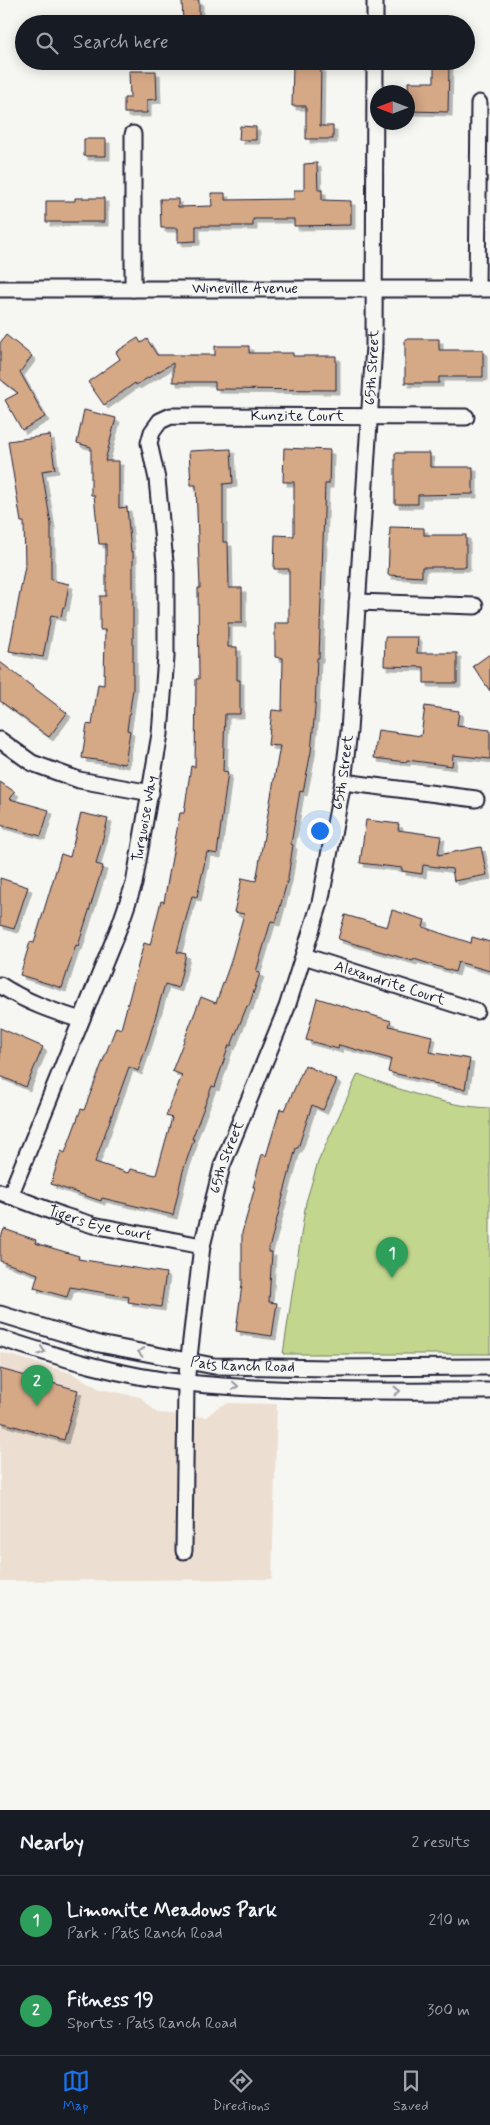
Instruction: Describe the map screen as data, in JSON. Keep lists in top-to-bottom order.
{
  "streets": {
    "street": [
      "Wineville Avenue",
      "65th Street",
      "Kunzite Court",
      "Turquoise Way",
      "Alexandrite Court",
      "Tigers Eye Court",
      "Pats Ranch Road"
    ]
  },
  "crossings": [
    ["Wineville Avenue", "65th Street"],
    ["65th Street", "Kunzite Court"],
    ["65th Street", "Alexandrite Court"],
    ["65th Street", "Tigers Eye Court"],
    ["65th Street", "Pats Ranch Road"],
    ["Kunzite Court", "Turquoise Way"],
    ["Turquoise Way", "Tigers Eye Court"]
  ],
  "north": "left",
  "page": {
    "search": "Search here",
    "pins": ["1", "2"],
    "heading": ["Nearby", "2 results"],
    "list": [
      {
        "mark": "1",
        "name": "Limonite Meadows Park",
        "note": "Park · Pats Ranch Road",
        "value": "210 m"
      },
      {
        "mark": "2",
        "name": "Fitness 19",
        "note": "Sports · Pats Ranch Road",
        "value": "300 m"
      }
    ],
    "nav": ["Map", "Directions", "Saved"]
  }
}
